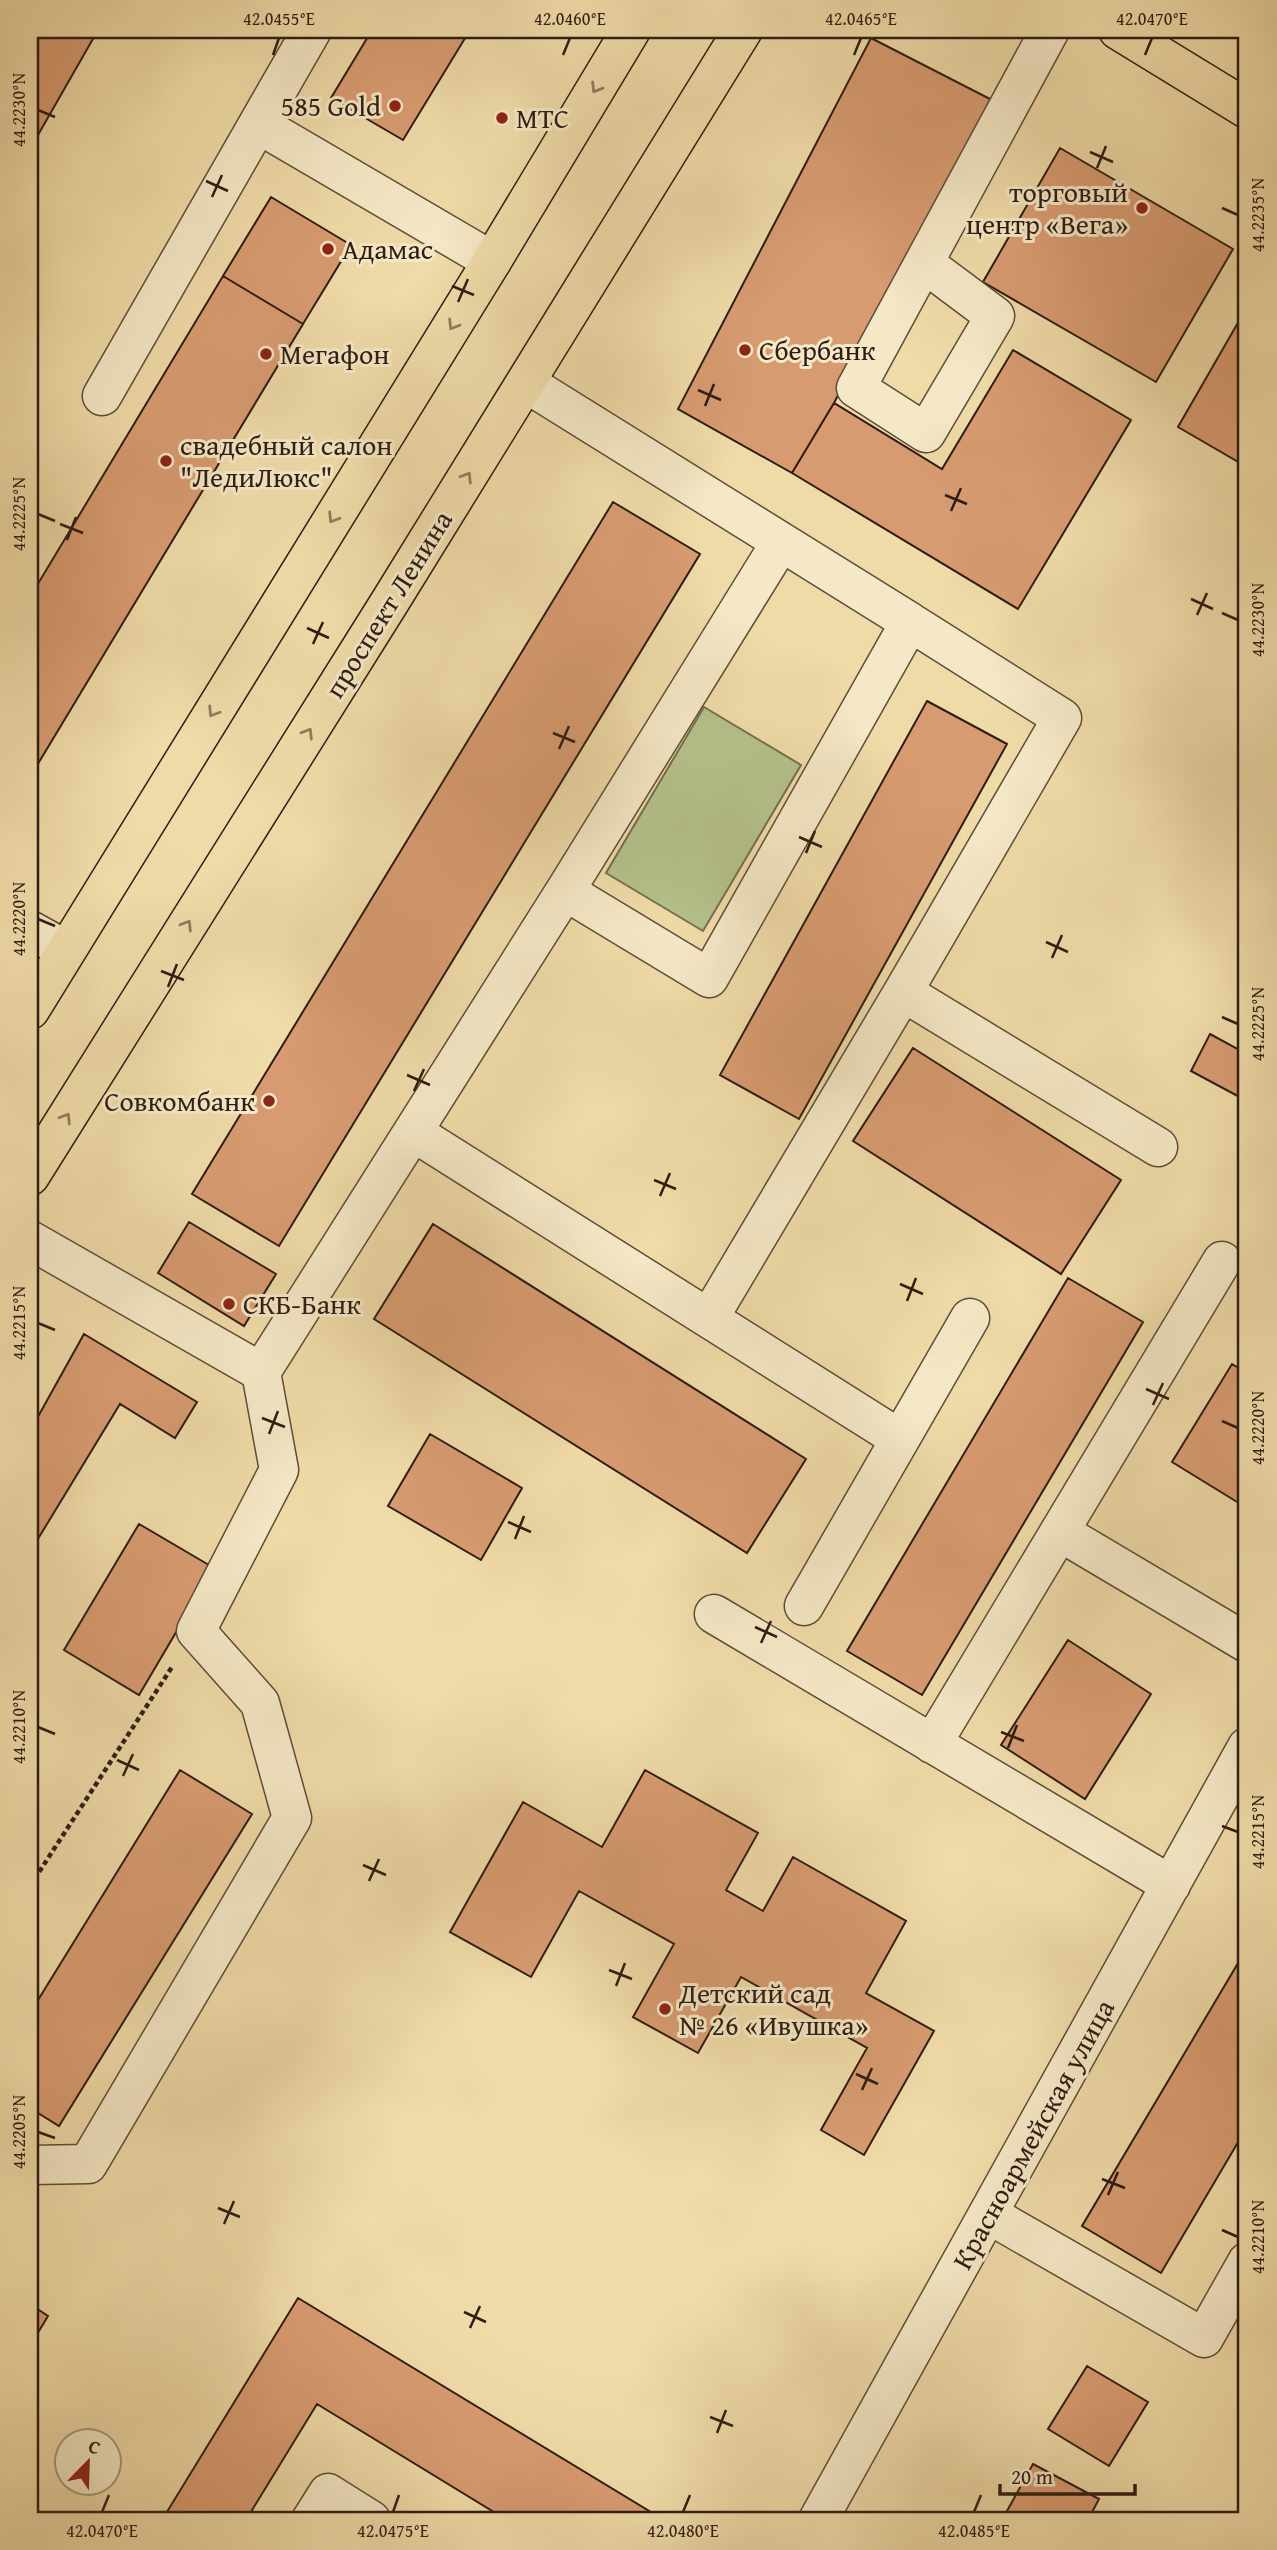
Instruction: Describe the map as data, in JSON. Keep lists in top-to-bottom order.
{
  "streets": {
    "main road": ["проспект Ленина"],
    "street": ["Красноармейская улица"]
  },
  "places": [
    "585 Gold",
    "МТС",
    "торговый центр «Вега»",
    "Адамас",
    "Сбербанк",
    "Мегафон",
    "свадебный салон \"ЛедиЛюкс\"",
    "Совкомбанк",
    "СКБ-Банк",
    "Детский сад № 26 «Ивушка»"
  ],
  "scale_bar": "20 m",
  "north": "top right",
  "coordinates": [
    "42.0455°E",
    "42.0460°E",
    "42.0465°E",
    "42.0470°E",
    "44.2230°N",
    "44.2235°N",
    "44.2225°N",
    "44.2220°N",
    "44.2215°N",
    "44.2210°N",
    "44.2205°N",
    "42.0475°E",
    "42.0480°E",
    "42.0485°E"
  ]
}
